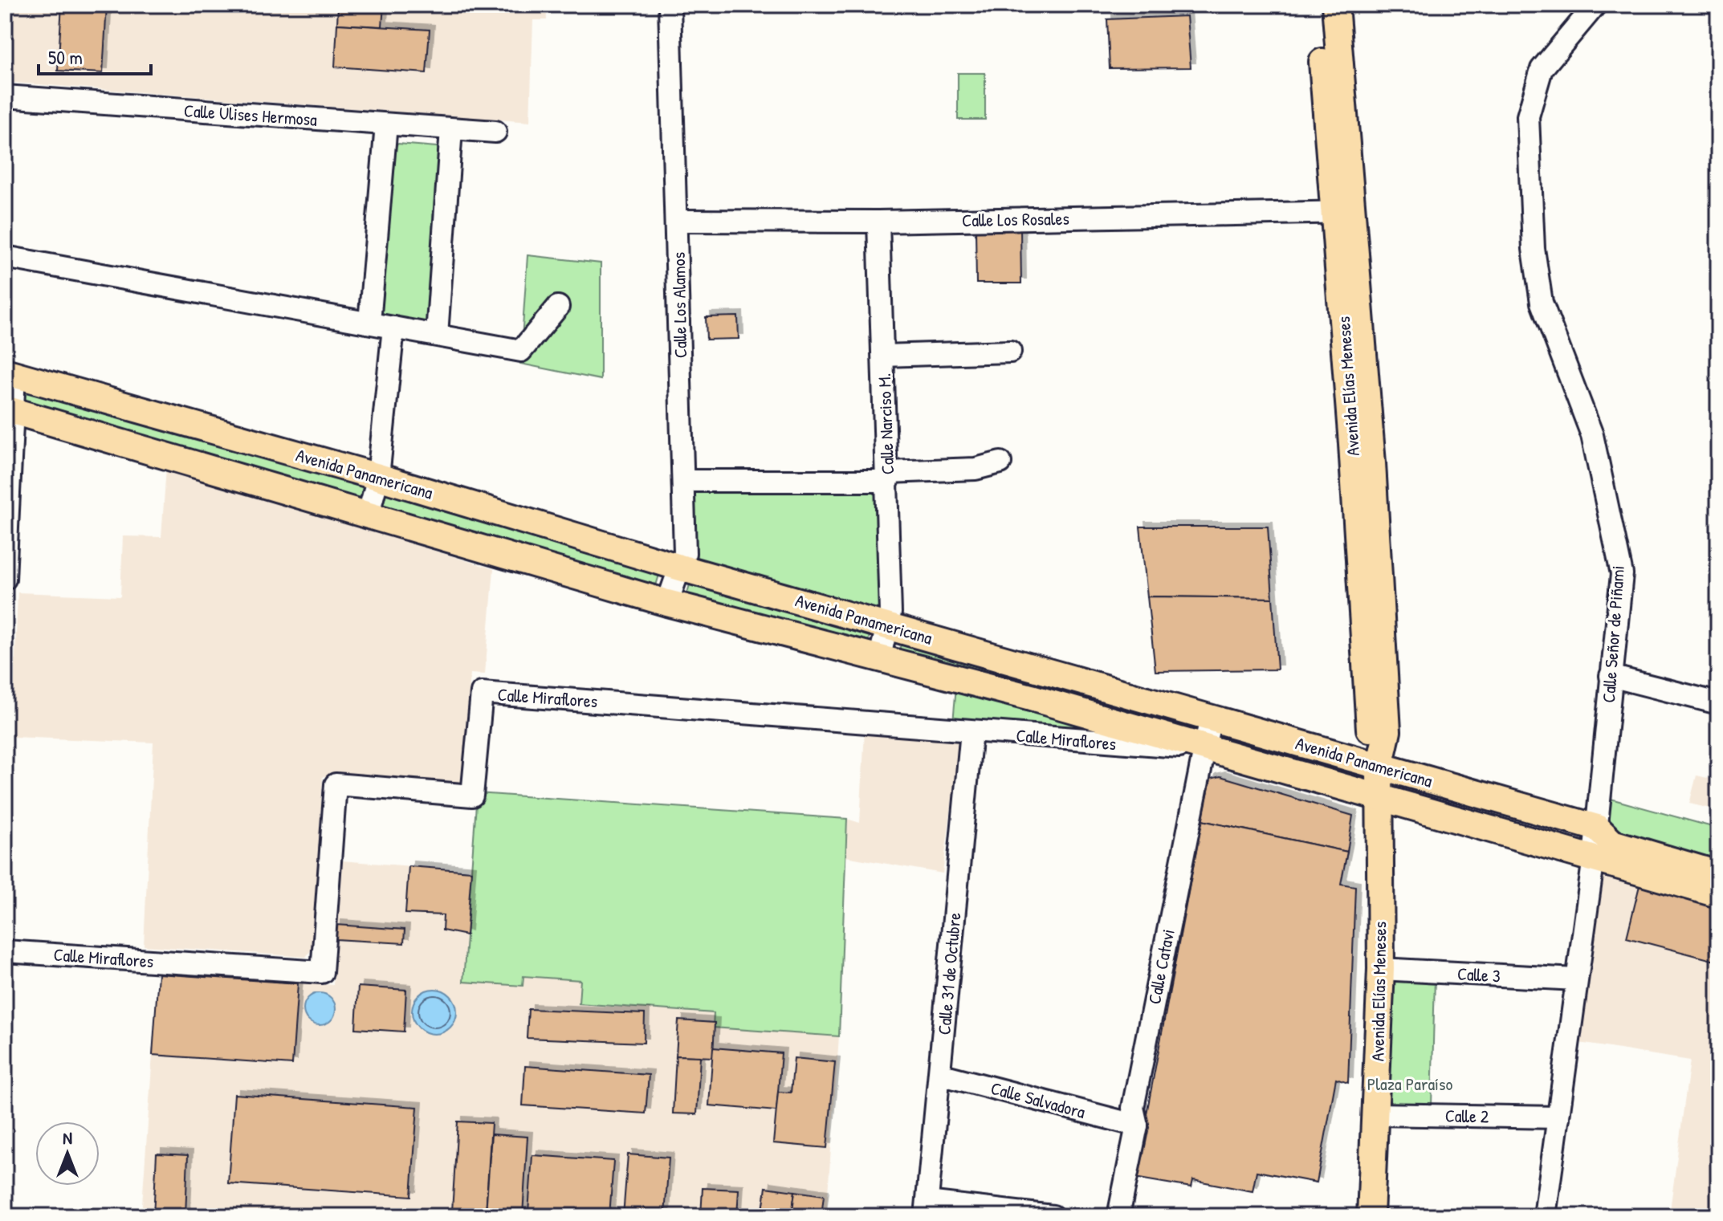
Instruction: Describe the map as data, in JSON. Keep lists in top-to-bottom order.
{
  "streets": {
    "main road": ["Avenida Elías Meneses", "Avenida Panamericana"],
    "street": [
      "Calle Ulises Hermosa",
      "Calle Los Rosales",
      "Calle Los Alamos",
      "Calle Narciso M.",
      "Calle Señor de Piñami",
      "Calle Miraflores",
      "Calle Catavi",
      "Calle 31 de Octubre",
      "Calle 3",
      "Calle Salvadora",
      "Calle 2"
    ]
  },
  "crossings": [
    ["Calle Los Rosales", "Calle Los Alamos"],
    ["Calle Los Rosales", "Avenida Elías Meneses"],
    ["Calle Los Rosales", "Calle Narciso M."],
    ["Calle Los Alamos", "Avenida Panamericana"],
    ["Avenida Elías Meneses", "Avenida Panamericana"],
    ["Avenida Elías Meneses", "Calle 3"],
    ["Avenida Elías Meneses", "Calle 2"],
    ["Calle Narciso M.", "Avenida Panamericana"],
    ["Avenida Panamericana", "Calle Señor de Piñami"],
    ["Avenida Panamericana", "Calle Miraflores"],
    ["Avenida Panamericana", "Calle Catavi"],
    ["Calle Señor de Piñami", "Calle 3"],
    ["Calle Señor de Piñami", "Calle 2"],
    ["Calle Miraflores", "Calle Catavi"],
    ["Calle Miraflores", "Calle 31 de Octubre"],
    ["Calle Catavi", "Calle Salvadora"],
    ["Calle 31 de Octubre", "Calle Salvadora"]
  ],
  "parks": ["Plaza Paraíso"],
  "scale_bar": "50 m",
  "north": "top"
}
